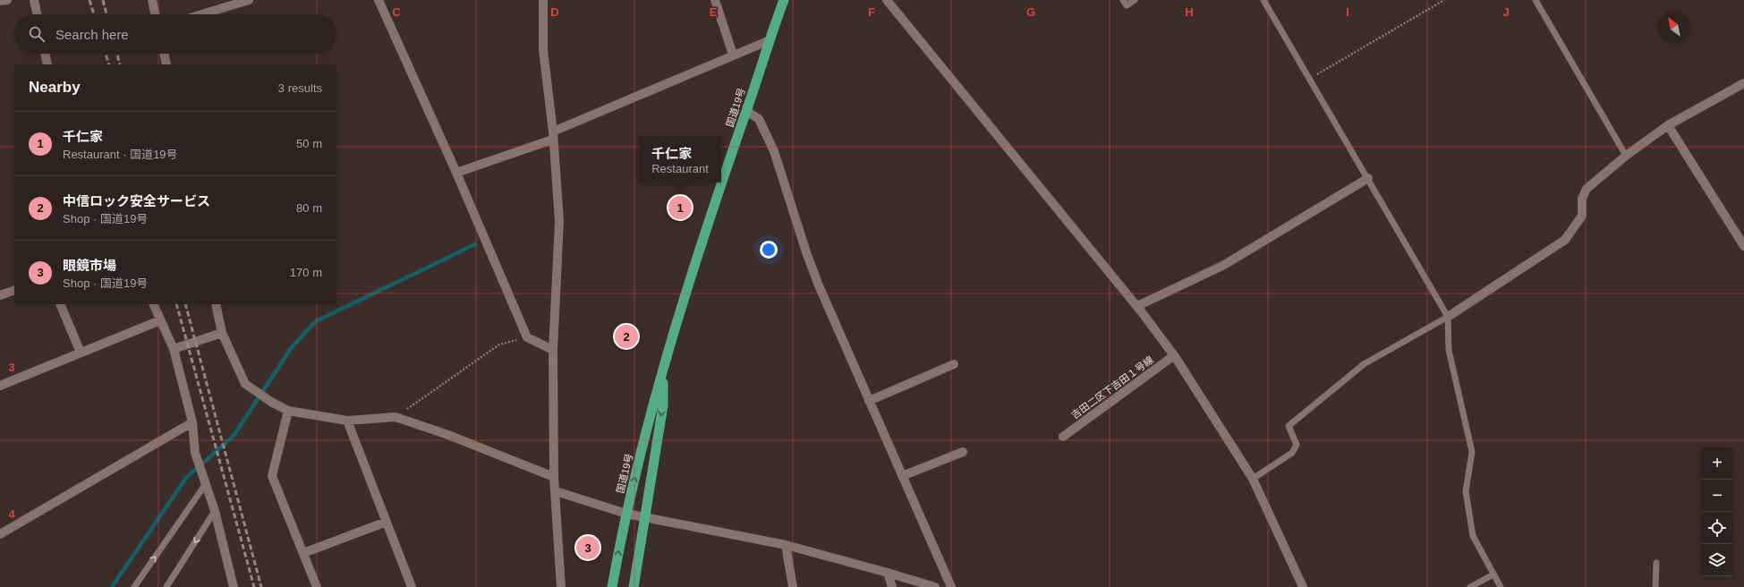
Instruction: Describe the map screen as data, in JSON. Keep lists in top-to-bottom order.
{
  "streets": {
    "highway": ["国道19号"],
    "street": ["吉田二区下吉田１号線"]
  },
  "north": "top left",
  "page": {
    "search": "Search here",
    "heading": ["Nearby", "3 results"],
    "list": [
      {
        "mark": "1",
        "name": "千仁家",
        "note": "Restaurant · 国道19号",
        "value": "50 m"
      },
      {
        "mark": "2",
        "name": "中信ロック安全サービス",
        "note": "Shop · 国道19号",
        "value": "80 m"
      },
      {
        "mark": "3",
        "name": "眼鏡市場",
        "note": "Shop · 国道19号",
        "value": "170 m"
      }
    ],
    "popup": ["千仁家", "Restaurant"],
    "pins": ["1", "2", "3"],
    "map_buttons": ["+", "−"]
  },
  "grid": {
    "columns": [
      "C",
      "D",
      "E",
      "F",
      "G",
      "H",
      "I",
      "J"
    ],
    "rows": ["3", "4"]
  }
}
